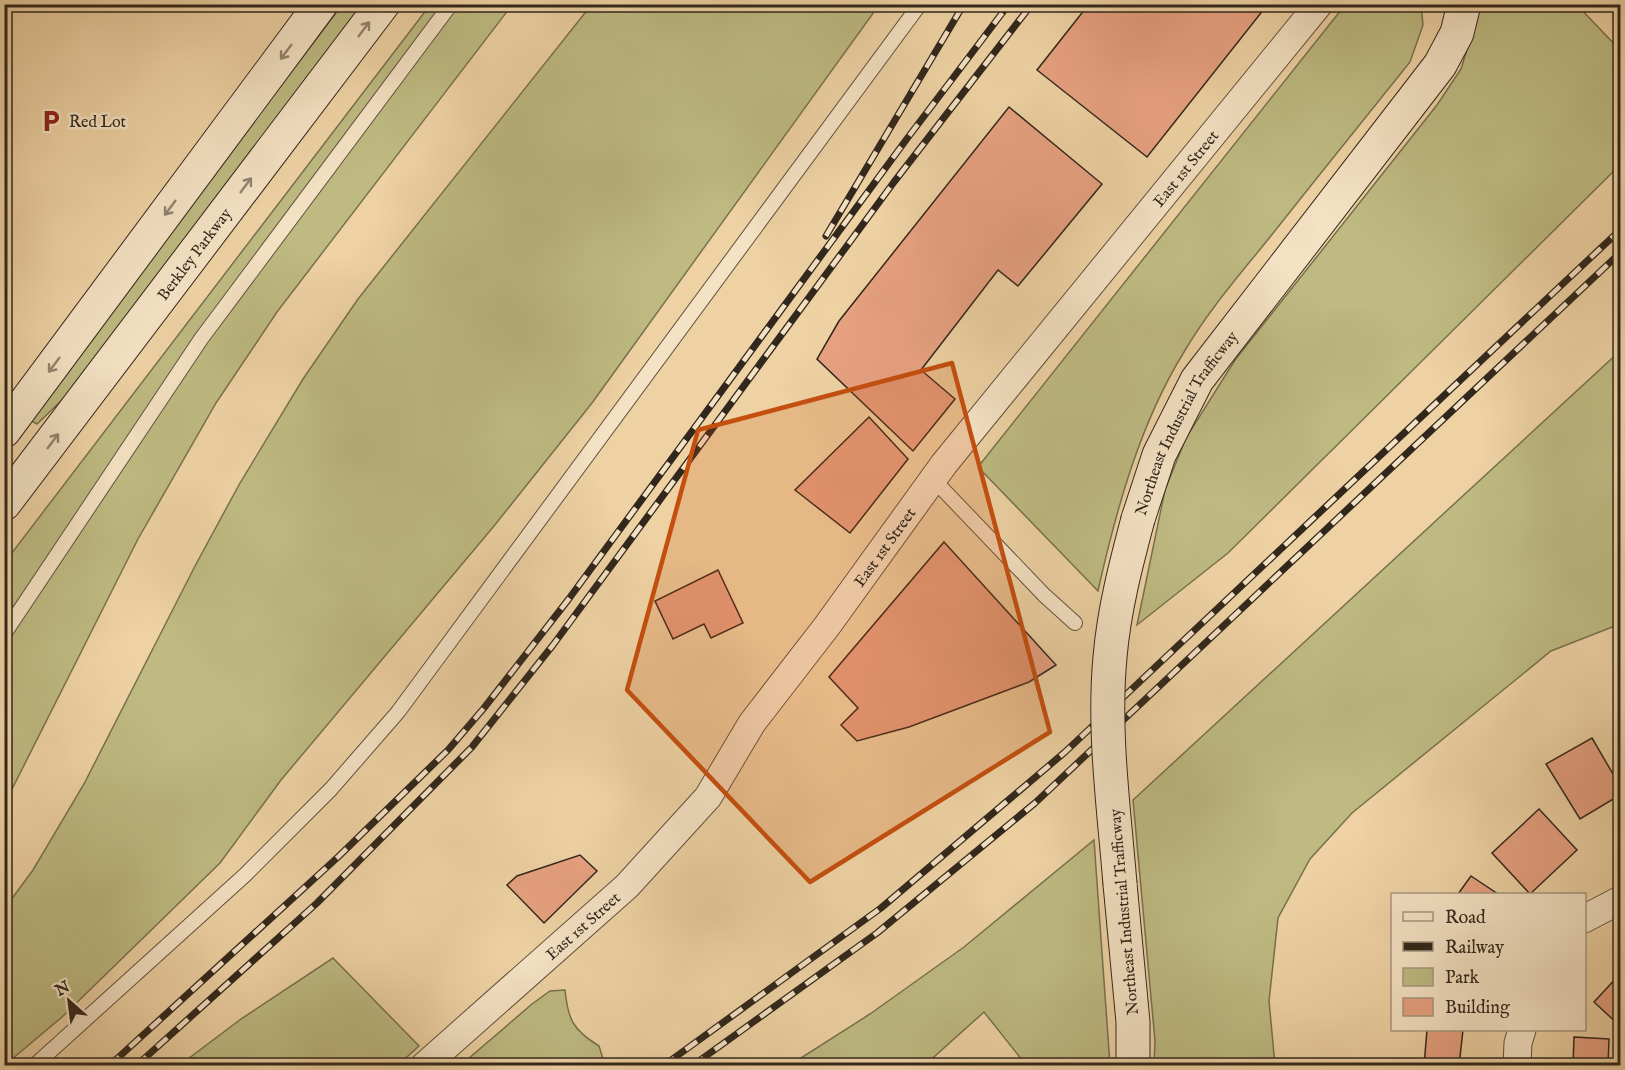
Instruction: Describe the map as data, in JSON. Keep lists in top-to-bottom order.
{
  "streets": {
    "street": ["East 1st Street", "Berkley Parkway", "Northeast Industrial Trafficway"]
  },
  "places": {
    "parking": ["Red Lot"]
  },
  "legend": [
    "Road",
    "Railway",
    "Park",
    "Building"
  ],
  "north": "top left"
}
